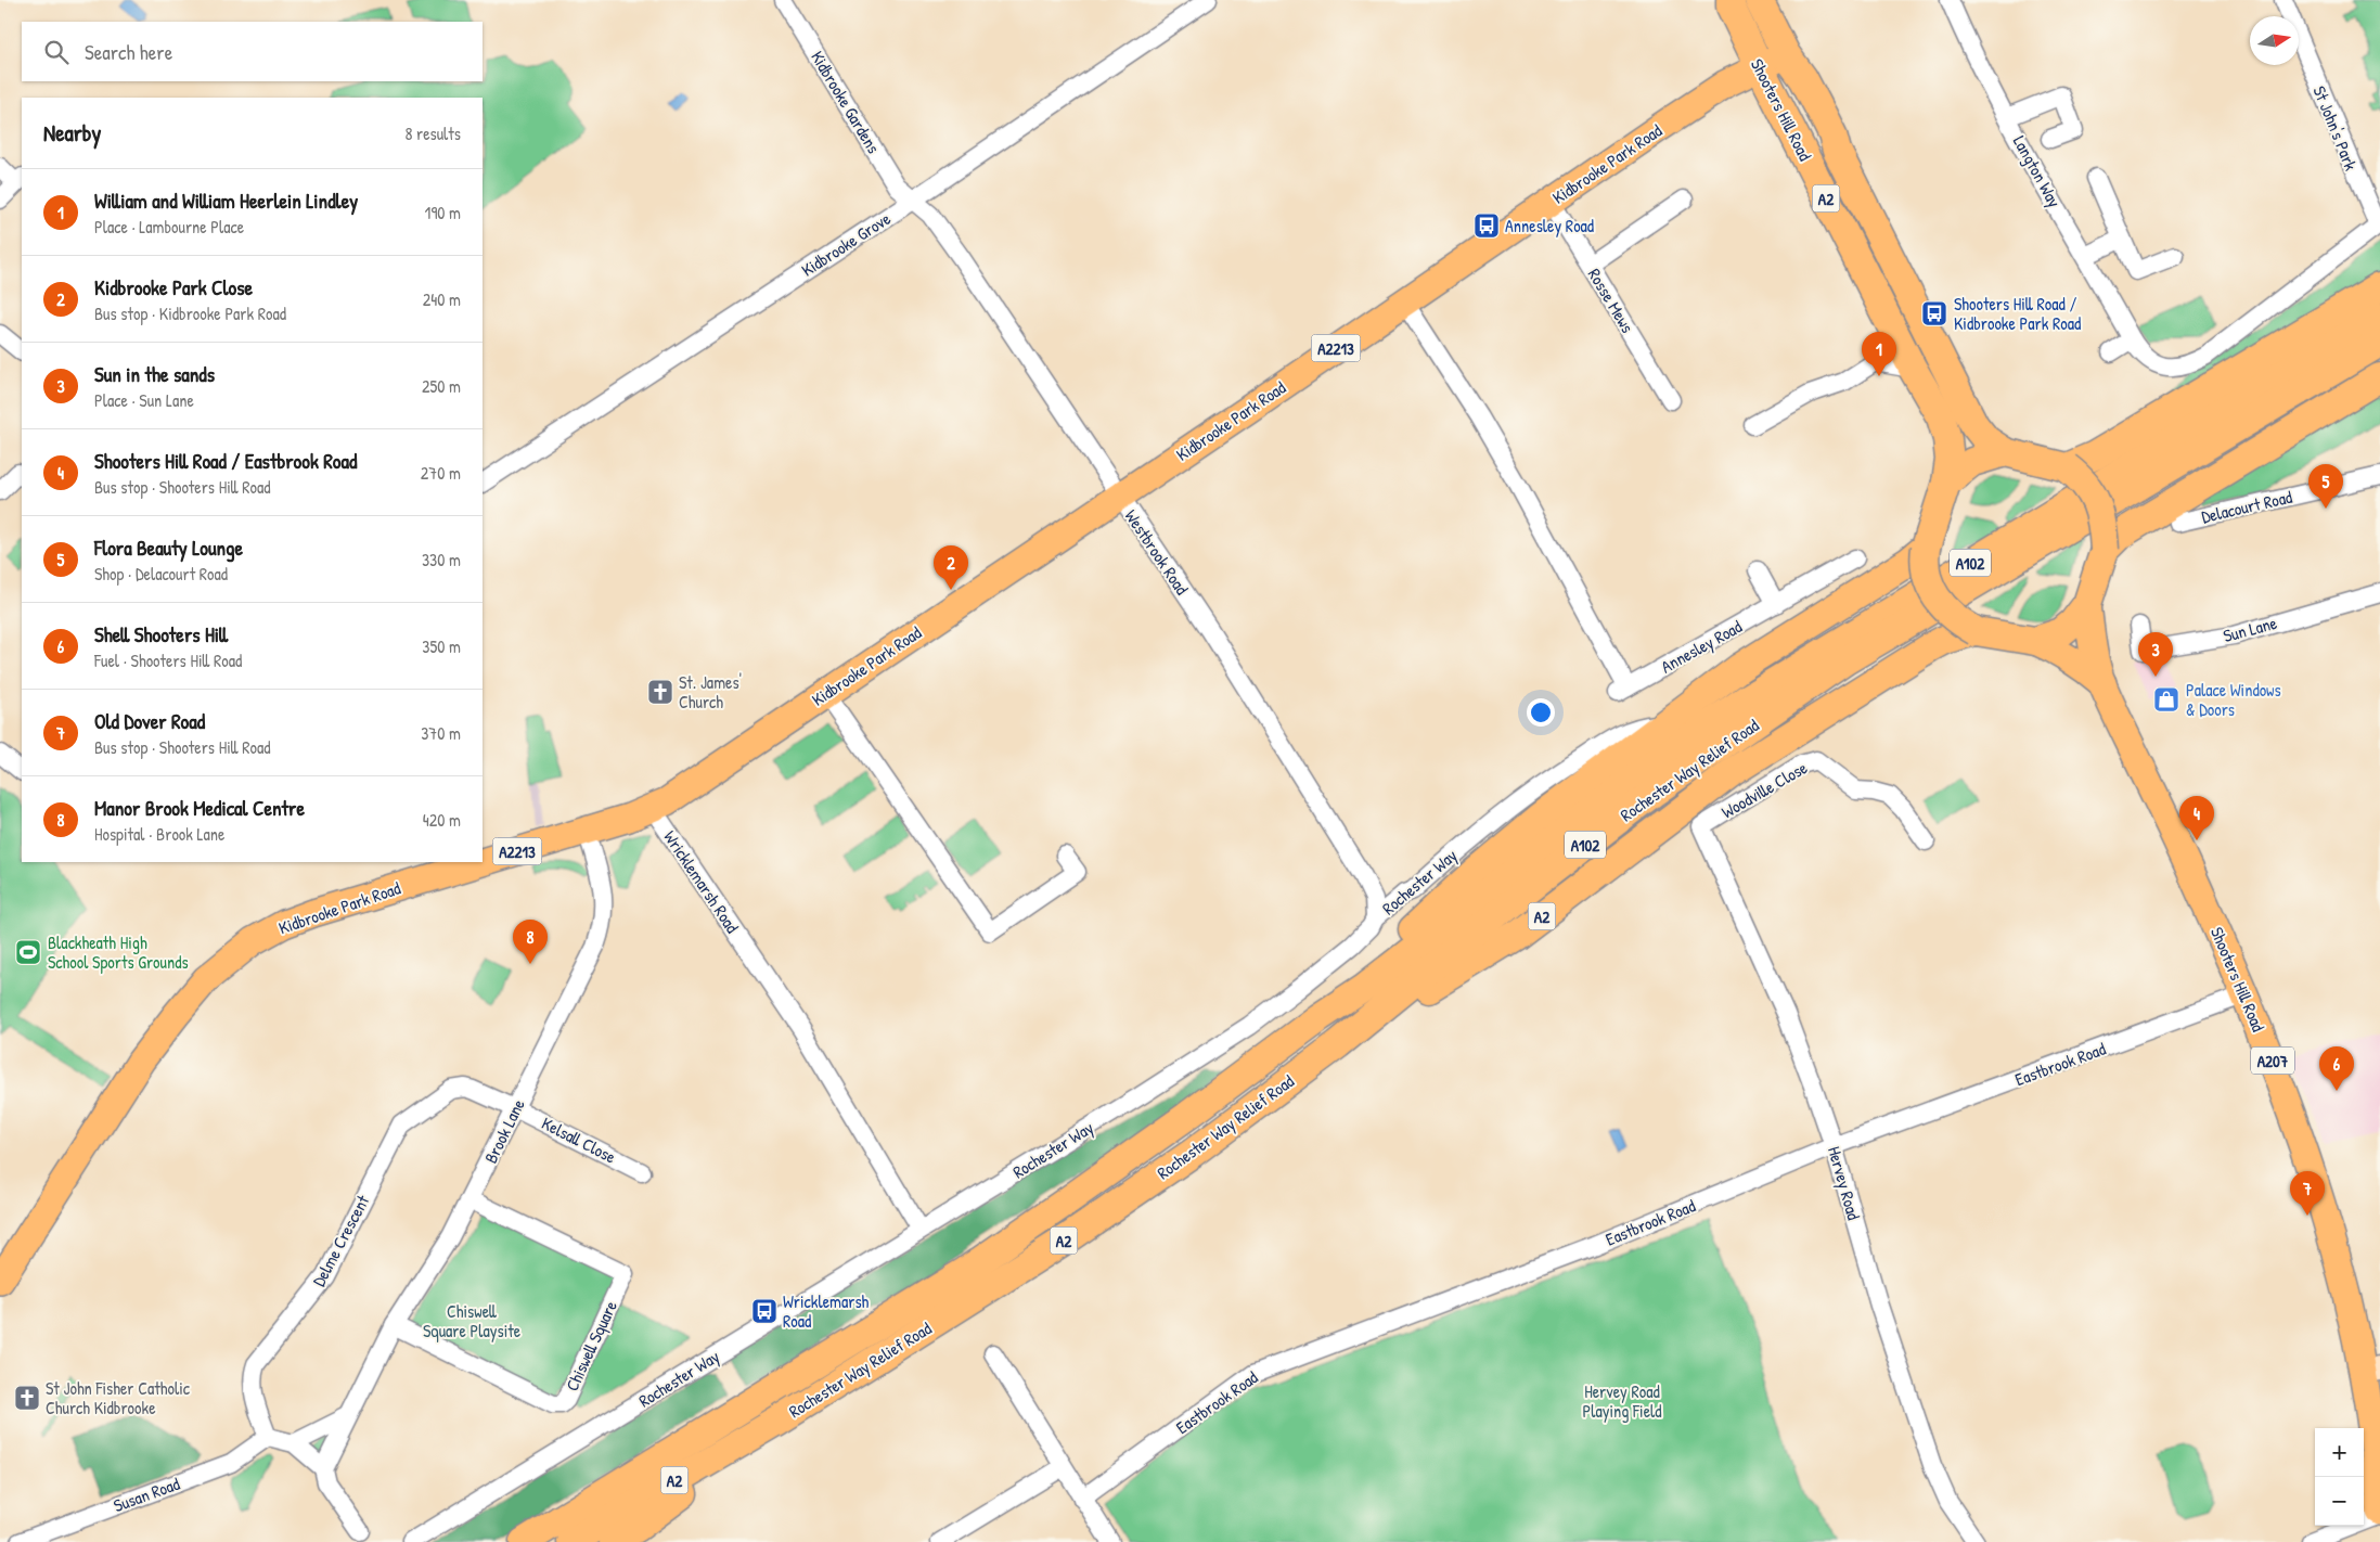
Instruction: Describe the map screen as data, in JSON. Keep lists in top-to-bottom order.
{
  "streets": {
    "highway": [
      "Shooters Hill Road",
      "A2",
      "A102",
      "Rochester Way Relief Road"
    ],
    "main road": ["Kidbrooke Park Road", "A2213", "A207"],
    "street": [
      "Kidbrooke Gardens",
      "St John's Park",
      "Langton Way",
      "Kidbrooke Grove",
      "Rosse Mews",
      "Delacourt Road",
      "Westbrook Road",
      "Sun Lane",
      "Annesley Road",
      "Woodville Close",
      "Wricklemarsh Road",
      "Rochester Way",
      "Eastbrook Road",
      "Brook Lane",
      "Kelsall Close",
      "Hervey Road",
      "Delme Crescent",
      "Chiswell Square",
      "Susan Road"
    ]
  },
  "crossings": [
    ["Kidbrooke Gardens", "Kidbrooke Grove"],
    ["Kidbrooke Gardens", "Westbrook Road"],
    ["Shooters Hill Road", "Kidbrooke Park Road"],
    ["Shooters Hill Road", "A2"],
    ["Shooters Hill Road", "Eastbrook Road"],
    ["St John's Park", "Langton Way"],
    ["Kidbrooke Park Road", "Rosse Mews"],
    ["Kidbrooke Park Road", "Westbrook Road"],
    ["Kidbrooke Park Road", "Annesley Road"],
    ["Kidbrooke Park Road", "Wricklemarsh Road"],
    ["Kidbrooke Park Road", "Brook Lane"],
    ["A2", "A102"],
    ["A2", "Rochester Way Relief Road"],
    ["A2", "Rochester Way"],
    ["Kidbrooke Grove", "Westbrook Road"],
    ["Westbrook Road", "Rochester Way"],
    ["A102", "Rochester Way Relief Road"],
    ["A102", "Rochester Way"],
    ["Rochester Way Relief Road", "Rochester Way"],
    ["Woodville Close", "Hervey Road"],
    ["Wricklemarsh Road", "Rochester Way"],
    ["Eastbrook Road", "Hervey Road"],
    ["Brook Lane", "Kelsall Close"],
    ["Brook Lane", "Delme Crescent"],
    ["Brook Lane", "Chiswell Square"],
    ["Kelsall Close", "Delme Crescent"],
    ["Delme Crescent", "Susan Road"]
  ],
  "parks": ["Chiswell Square Playsite", "Hervey Road Playing Field"],
  "places": {
    "bus stop": ["Annesley Road", "Shooters Hill Road / Kidbrooke Park Road", "Wricklemarsh Road"],
    "church": ["St. James' Church", "St John Fisher Catholic Church Kidbrooke"],
    "shop": ["Palace Windows & Doors"],
    "sports": ["Blackheath High School Sports Grounds"]
  },
  "north": "right",
  "page": {
    "search": "Search here",
    "heading": ["Nearby", "8 results"],
    "list": [
      {
        "mark": "1",
        "name": "William and William Heerlein Lindley",
        "note": "Place · Lambourne Place",
        "value": "190 m"
      },
      {
        "mark": "2",
        "name": "Kidbrooke Park Close",
        "note": "Bus stop · Kidbrooke Park Road",
        "value": "240 m"
      },
      {
        "mark": "3",
        "name": "Sun in the sands",
        "note": "Place · Sun Lane",
        "value": "250 m"
      },
      {
        "mark": "4",
        "name": "Shooters Hill Road / Eastbrook Road",
        "note": "Bus stop · Shooters Hill Road",
        "value": "270 m"
      },
      {
        "mark": "5",
        "name": "Flora Beauty Lounge",
        "note": "Shop · Delacourt Road",
        "value": "330 m"
      },
      {
        "mark": "6",
        "name": "Shell Shooters Hill",
        "note": "Fuel · Shooters Hill Road",
        "value": "350 m"
      },
      {
        "mark": "7",
        "name": "Old Dover Road",
        "note": "Bus stop · Shooters Hill Road",
        "value": "370 m"
      },
      {
        "mark": "8",
        "name": "Manor Brook Medical Centre",
        "note": "Hospital · Brook Lane",
        "value": "420 m"
      }
    ],
    "pins": [
      "1",
      "5",
      "2",
      "3",
      "4",
      "8",
      "6",
      "7"
    ],
    "map_buttons": ["+", "−"]
  }
}
